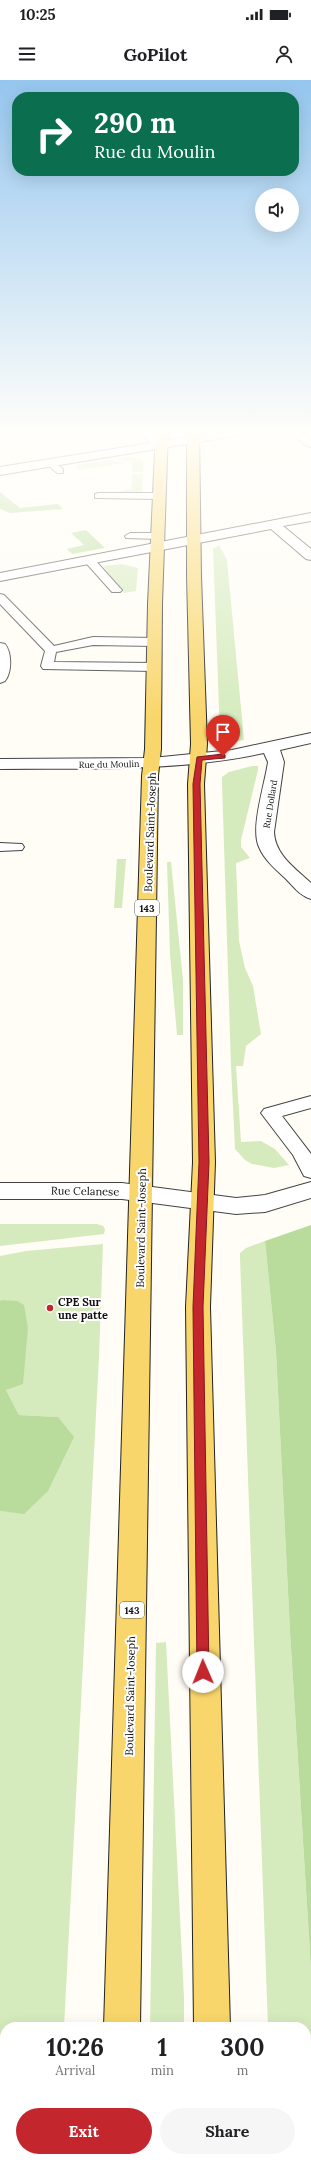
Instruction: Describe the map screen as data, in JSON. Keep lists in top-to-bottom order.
{
  "streets": {
    "main road": ["Boulevard Saint-Joseph", "143"],
    "street": ["Rue du Moulin", "Rue Dollard", "Rue Celanese"]
  },
  "crossings": [
    ["Rue du Moulin", "Rue Dollard"],
    ["Rue du Moulin", "Boulevard Saint-Joseph"],
    ["Boulevard Saint-Joseph", "Rue Celanese"]
  ],
  "places": ["CPE Sur une patte"],
  "page": {
    "status": "10:25",
    "header": "GoPilot",
    "turn": ["290 m", "Rue du Moulin"],
    "eta": [
      "10:26",
      "Arrival",
      "1",
      "min",
      "300",
      "m"
    ],
    "buttons": ["Exit", "Share"]
  }
}
